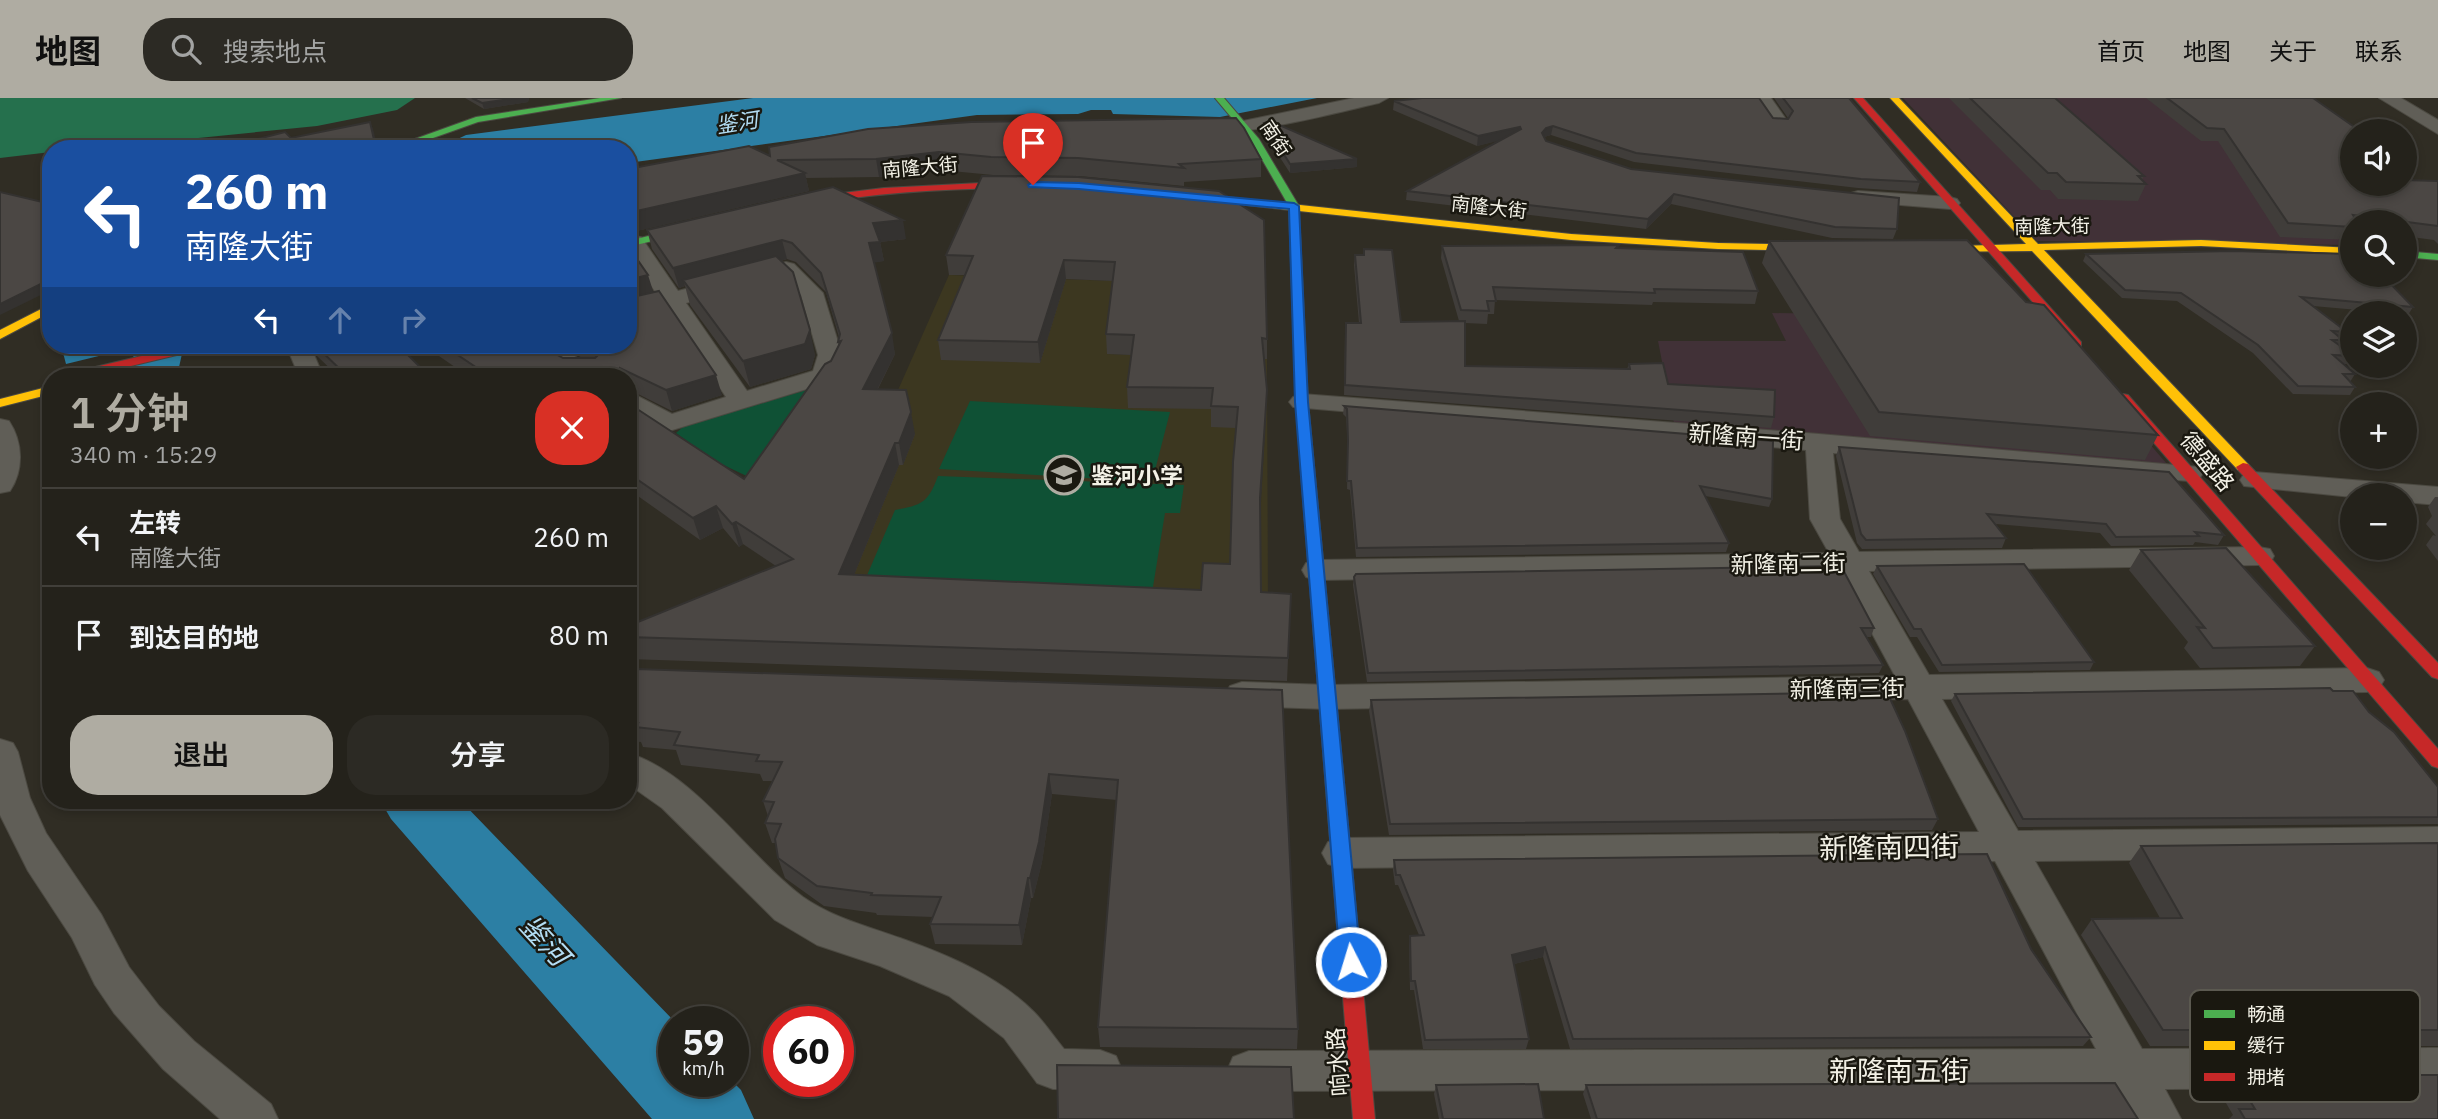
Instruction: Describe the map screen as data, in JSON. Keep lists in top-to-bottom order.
{
  "streets": {
    "main road": [
      "南街",
      "南隆大街",
      "德盛路",
      "响水路"
    ],
    "street": [
      "新隆南一街",
      "新隆南二街",
      "新隆南三街",
      "新隆南四街",
      "新隆南五街"
    ]
  },
  "crossings": [
    ["南街", "南隆大街"],
    ["南街", "响水路"],
    ["南隆大街", "响水路"],
    ["新隆南一街", "德盛路"],
    ["新隆南一街", "响水路"],
    ["德盛路", "新隆南二街"],
    ["德盛路", "新隆南三街"],
    ["新隆南二街", "响水路"],
    ["新隆南三街", "响水路"],
    ["新隆南四街", "响水路"],
    ["响水路", "新隆南五街"]
  ],
  "water": ["鉴河"],
  "places": {
    "school or university": ["鉴河小学"]
  },
  "legend": ["畅通", "缓行", "拥堵"],
  "page": {
    "header": "地图",
    "search": "搜索地点",
    "nav": [
      "首页",
      "地图",
      "关于",
      "联系"
    ],
    "map_buttons": ["+", "−"],
    "turn": ["260 m", "南隆大街"],
    "heading": ["1 分钟", "340 m · 15:29"],
    "list": [
      {
        "name": "左转",
        "note": "南隆大街",
        "value": "260 m"
      },
      {
        "name": "到达目的地",
        "value": "80 m"
      }
    ],
    "buttons": ["退出", "分享"],
    "speed": "59 km/h",
    "limit": "60"
  }
}
